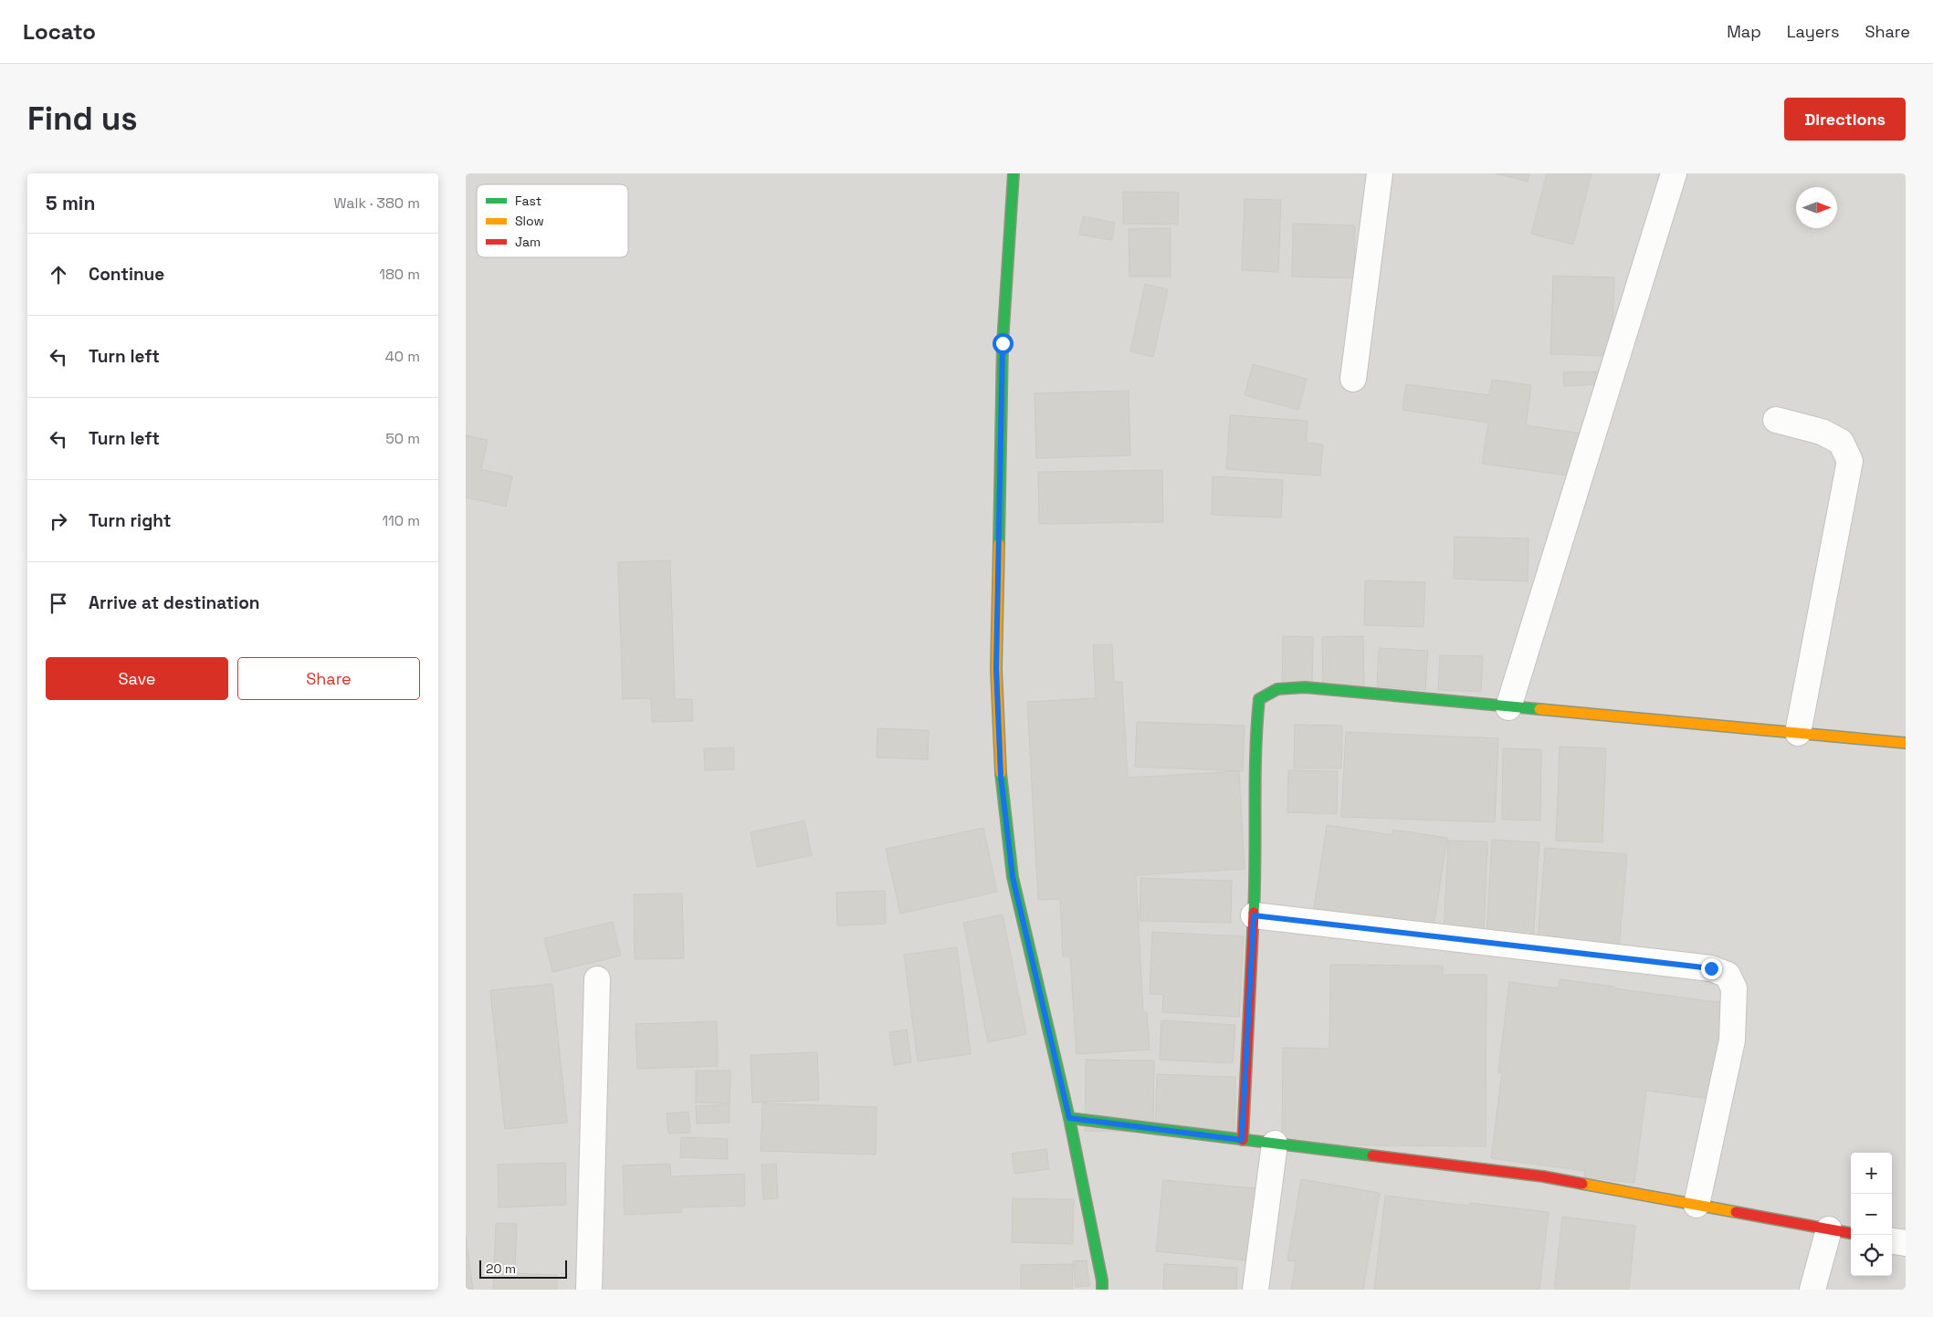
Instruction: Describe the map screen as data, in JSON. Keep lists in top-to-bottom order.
{
  "legend": ["Fast", "Slow", "Jam"],
  "scale_bar": "20 m",
  "north": "right",
  "page": {
    "header": "Locato",
    "nav": ["Map", "Layers", "Share"],
    "buttons": [
      "Directions",
      ["Save", "Share"]
    ],
    "title": "Find us",
    "heading": ["5 min", "Walk · 380 m"],
    "list": [
      ["Continue", "180 m"],
      ["Turn left", "40 m"],
      ["Turn left", "50 m"],
      ["Turn right", "110 m"],
      "Arrive at destination"
    ],
    "map_buttons": ["+", "−"],
    "scale": "20 m"
  }
}
